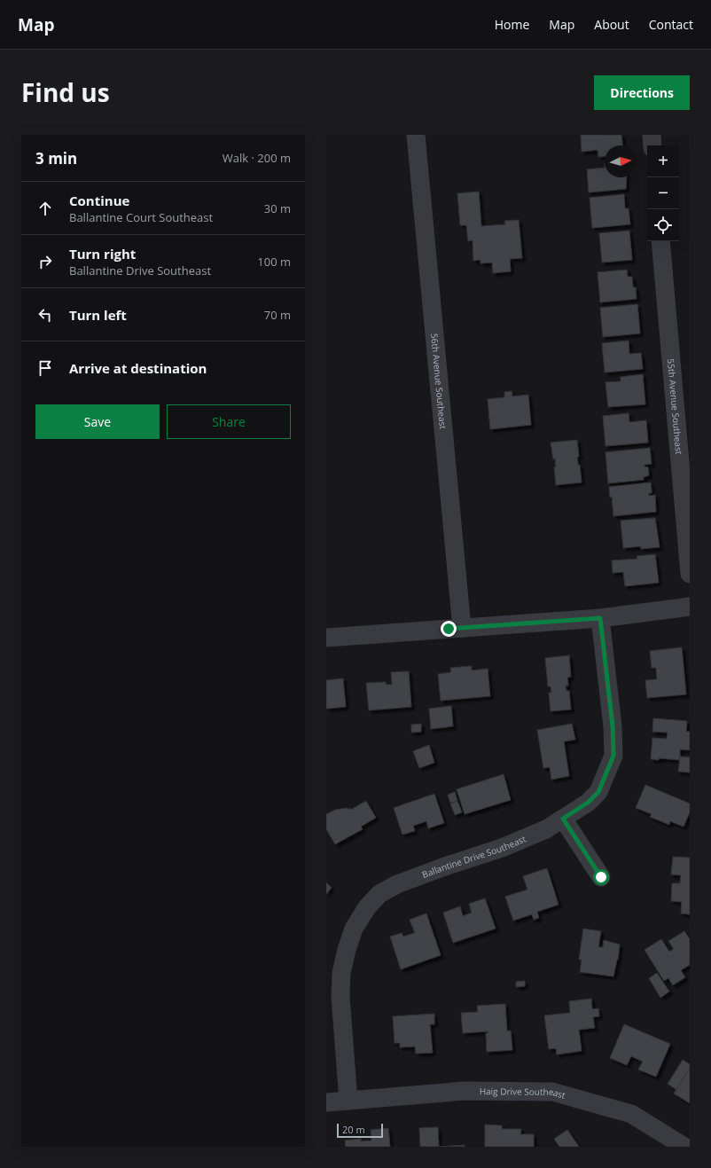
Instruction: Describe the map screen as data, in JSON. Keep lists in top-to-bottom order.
{
  "streets": {
    "street": [
      "56th Avenue Southeast",
      "55th Avenue Southeast",
      "Ballantine Drive Southeast",
      "Haig Drive Southeast"
    ]
  },
  "crossings": [
    ["Ballantine Drive Southeast", "Haig Drive Southeast"]
  ],
  "scale_bar": "20 m",
  "north": "right",
  "page": {
    "header": "Map",
    "nav": [
      "Home",
      "Map",
      "About",
      "Contact"
    ],
    "title": "Find us",
    "buttons": [
      "Directions",
      ["Save", "Share"]
    ],
    "heading": ["3 min", "Walk · 200 m"],
    "map_buttons": ["+", "−"],
    "list": [
      ["Continue", "Ballantine Court Southeast", "30 m"],
      ["Turn right", "Ballantine Drive Southeast", "100 m"],
      ["Turn left", "70 m"],
      "Arrive at destination"
    ],
    "scale": "20 m"
  }
}
